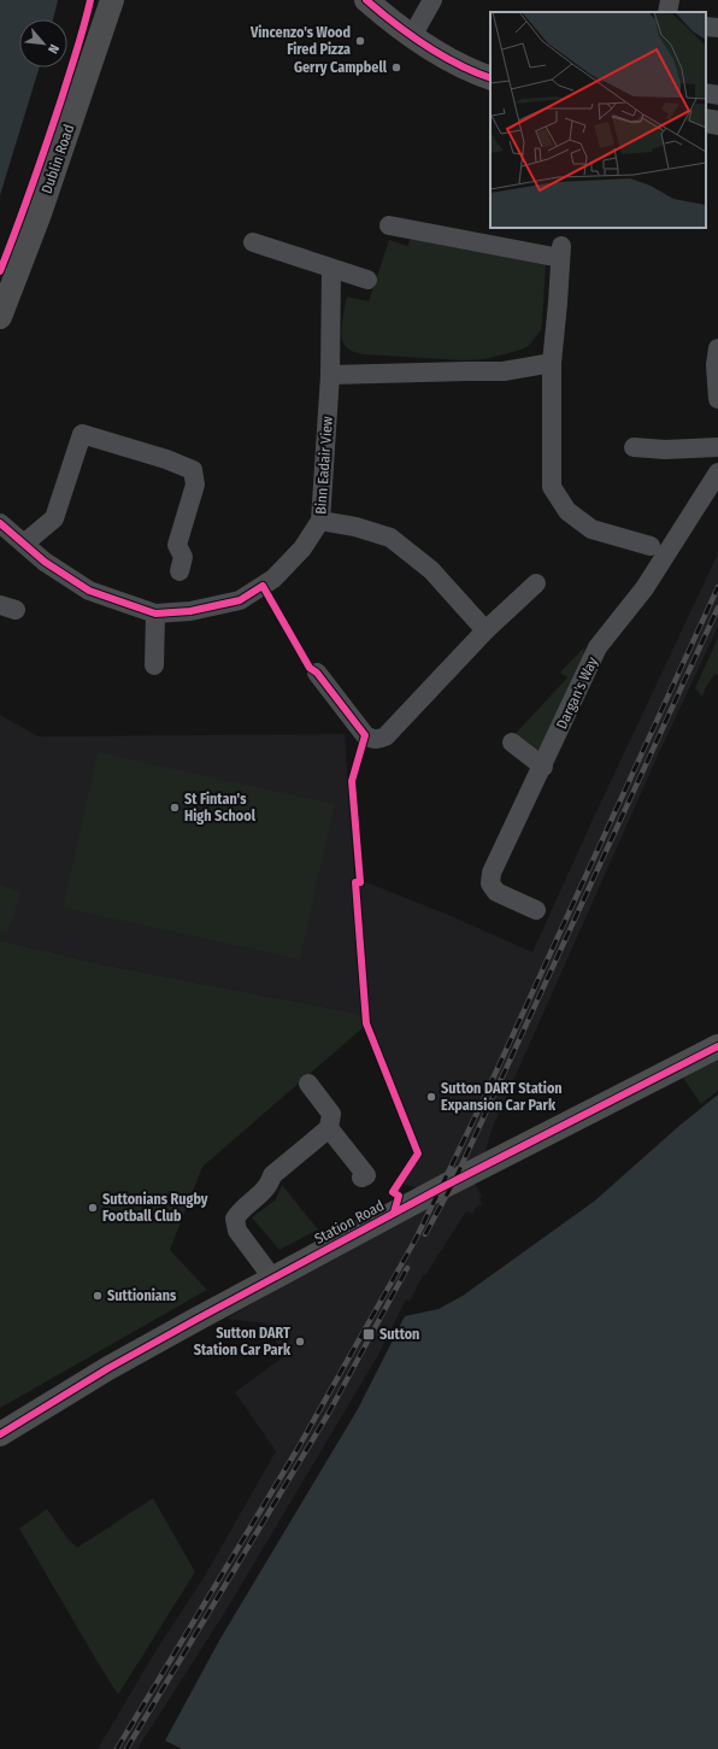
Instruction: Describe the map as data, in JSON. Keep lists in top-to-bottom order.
{
  "streets": {
    "main road": ["Dublin Road", "Station Road"],
    "street": ["Binn Eadair View", "Dargan's Way"]
  },
  "places": {
    "other": [
      "Vincenzo's Wood Fired Pizza",
      "Gerry Campbell",
      "St Fintan's High School",
      "Sutton DART Station Expansion Car Park",
      "Suttonians Rugby Football Club",
      "Suttionians",
      "Sutton DART Station Car Park"
    ],
    "transit": ["Sutton"]
  },
  "north": "bottom right"
}
